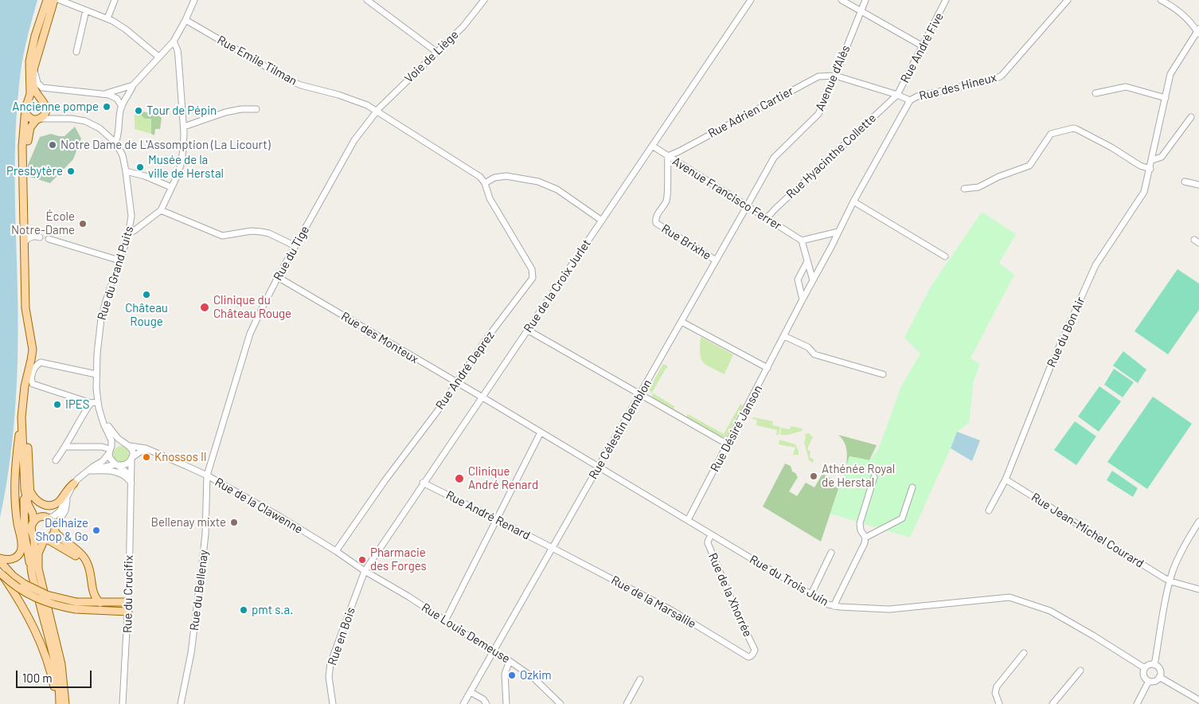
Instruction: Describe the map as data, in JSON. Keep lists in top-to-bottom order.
{
  "streets": {
    "street": [
      "Rue André Five",
      "Voie de Liège",
      "Rue Emile Tilman",
      "Avenue d'Alès",
      "Rue des Hineux",
      "Rue Adrien Cartier",
      "Rue Hyacinthe Collette",
      "Avenue Francisco Ferrer",
      "Rue Brixhe",
      "Rue du Tige",
      "Rue du Grand Puits",
      "Rue de la Croix Jurlet",
      "Rue du Bon Air",
      "Rue des Monteux",
      "Rue André Deprez",
      "Rue Désiré Janson",
      "Rue Célestin Demblon",
      "Rue de la Clawenne",
      "Rue André Renard",
      "Rue Jean-Michel Courard",
      "Rue du Trois Juin",
      "Rue du Bellenay",
      "Rue du Crucifix",
      "Rue de la Xhorrée",
      "Rue de la Marsalile",
      "Rue Louis Demeuse",
      "Rue en Bois"
    ]
  },
  "crossings": [
    ["Rue André Five", "Rue Hyacinthe Collette"],
    ["Voie de Liège", "Rue Emile Tilman"],
    ["Voie de Liège", "Rue du Tige"],
    ["Rue Emile Tilman", "Rue du Tige"],
    ["Rue Emile Tilman", "Rue André Deprez"],
    ["Avenue d'Alès", "Rue Adrien Cartier"],
    ["Avenue d'Alès", "Avenue Francisco Ferrer"],
    ["Avenue d'Alès", "Rue Célestin Demblon"],
    ["Rue des Hineux", "Rue Désiré Janson"],
    ["Rue Adrien Cartier", "Avenue Francisco Ferrer"],
    ["Rue Adrien Cartier", "Rue Brixhe"],
    ["Rue Hyacinthe Collette", "Avenue Francisco Ferrer"],
    ["Avenue Francisco Ferrer", "Rue Brixhe"],
    ["Avenue Francisco Ferrer", "Rue de la Croix Jurlet"],
    ["Avenue Francisco Ferrer", "Rue Célestin Demblon"],
    ["Rue Brixhe", "Rue Célestin Demblon"],
    ["Rue du Tige", "Rue des Monteux"],
    ["Rue du Tige", "Rue de la Clawenne"],
    ["Rue du Tige", "Rue du Bellenay"],
    ["Rue de la Croix Jurlet", "Rue des Monteux"],
    ["Rue de la Croix Jurlet", "Rue de la Clawenne"],
    ["Rue de la Croix Jurlet", "Rue André Renard"],
    ["Rue de la Croix Jurlet", "Rue du Trois Juin"],
    ["Rue de la Croix Jurlet", "Rue Louis Demeuse"],
    ["Rue de la Croix Jurlet", "Rue en Bois"],
    ["Rue du Bon Air", "Rue Jean-Michel Courard"],
    ["Rue des Monteux", "Rue André Deprez"],
    ["Rue des Monteux", "Rue du Trois Juin"],
    ["Rue André Deprez", "Rue de la Clawenne"],
    ["Rue Désiré Janson", "Rue du Trois Juin"],
    ["Rue Célestin Demblon", "Rue André Renard"],
    ["Rue Célestin Demblon", "Rue du Trois Juin"],
    ["Rue Célestin Demblon", "Rue de la Marsalile"],
    ["Rue Célestin Demblon", "Rue Louis Demeuse"],
    ["Rue de la Clawenne", "Rue du Bellenay"],
    ["Rue de la Clawenne", "Rue du Crucifix"],
    ["Rue de la Clawenne", "Rue Louis Demeuse"],
    ["Rue de la Clawenne", "Rue en Bois"],
    ["Rue André Renard", "Rue de la Marsalile"],
    ["Rue du Trois Juin", "Rue de la Xhorrée"],
    ["Rue de la Xhorrée", "Rue de la Marsalile"],
    ["Rue Louis Demeuse", "Rue en Bois"]
  ],
  "places": [
    "Ancienne pompe",
    "Tour de Pépin",
    "Notre Dame de L'Assomption (La Licourt)",
    "Musée de la ville de Herstal",
    "Presbytère",
    "École Notre-Dame",
    "Château Rouge",
    "Clinique du Château Rouge",
    "IPES",
    "Knossos II",
    "Athénée Royal de Herstal",
    "Clinique André Renard",
    "Bellenay mixte",
    "Delhaize Shop & Go",
    "Pharmacie des Forges",
    "pmt s.a.",
    "Ozkim"
  ],
  "scale_bar": "100 m"
}
